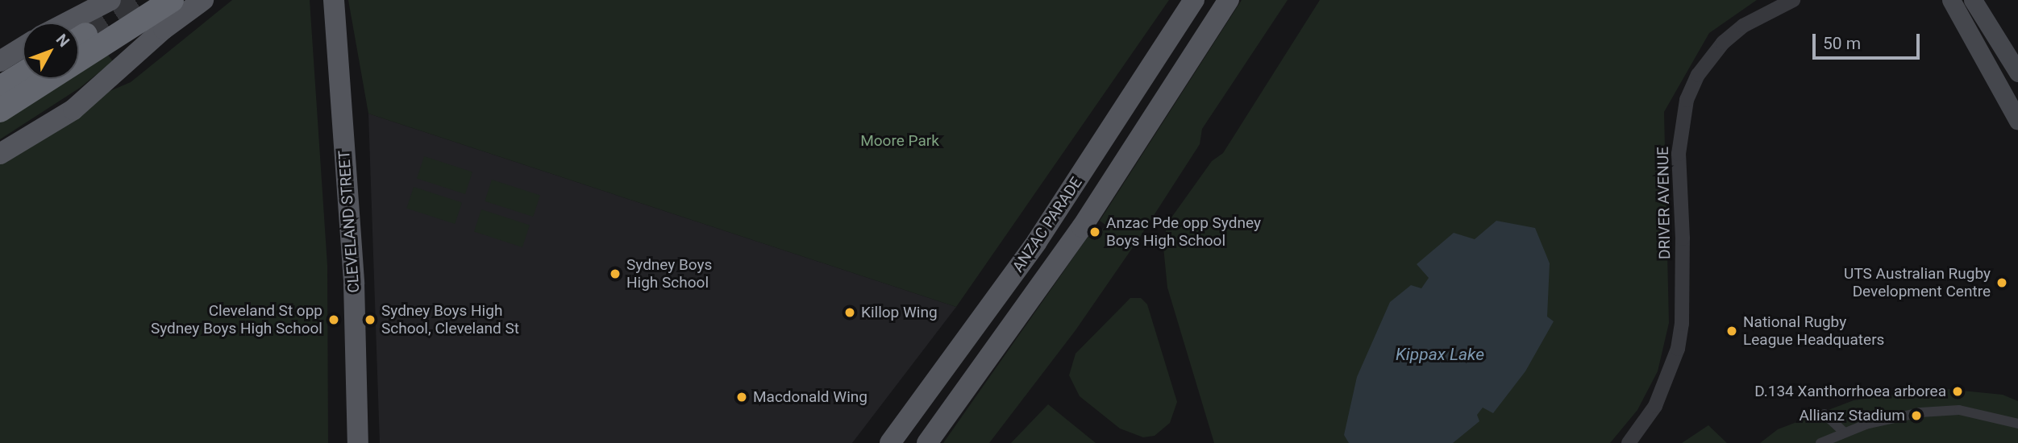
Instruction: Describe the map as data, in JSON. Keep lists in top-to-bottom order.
{
  "streets": {
    "main road": ["CLEVELAND STREET", "ANZAC PARADE"],
    "street": ["DRIVER AVENUE"]
  },
  "water": ["Kippax Lake"],
  "parks": ["Moore Park"],
  "places": [
    "Anzac Pde opp Sydney Boys High School",
    "Sydney Boys High School",
    "UTS Australian Rugby Development Centre",
    "Killop Wing",
    "Cleveland St opp Sydney Boys High School",
    "Sydney Boys High School, Cleveland St",
    "National Rugby League Headquaters",
    "D.134 Xanthorrhoea arborea",
    "Macdonald Wing",
    "Allianz Stadium"
  ],
  "scale_bar": "50 m",
  "north": "top right"
}
